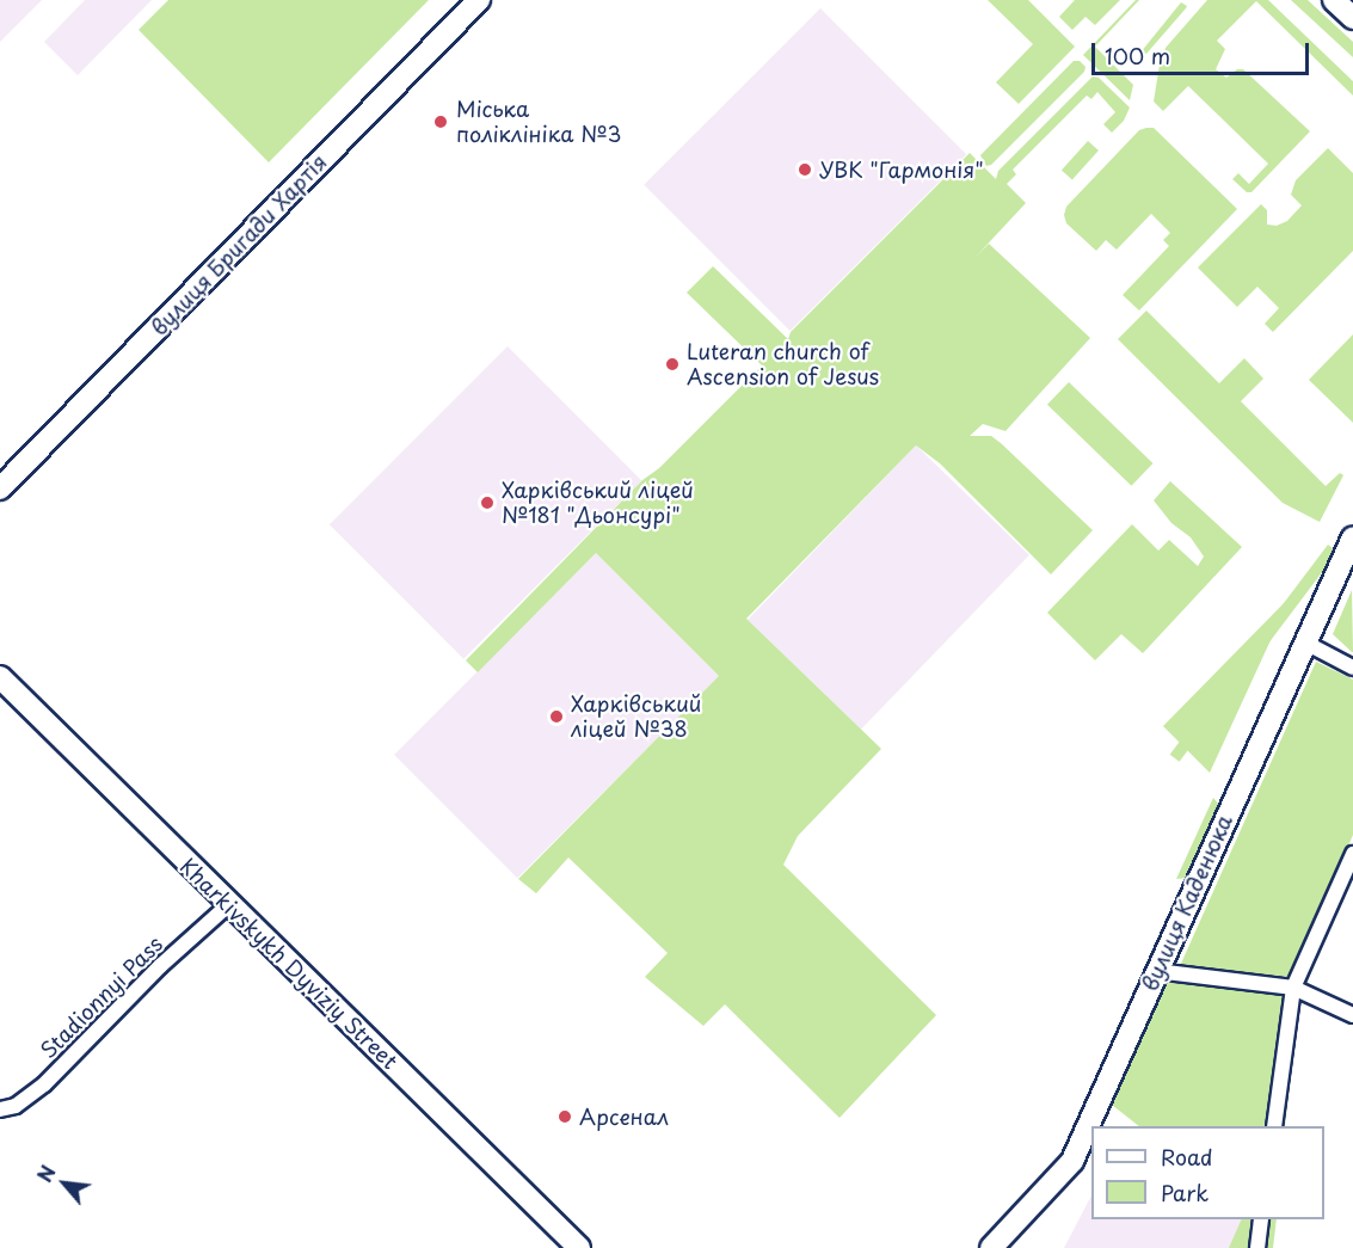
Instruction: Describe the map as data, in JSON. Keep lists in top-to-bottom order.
{
  "streets": {
    "street": [
      "вулиця Бригади Хартія",
      "вулиця Каденюка",
      "Kharkivskykh Dyviziy Street",
      "Stadionnyi Pass"
    ]
  },
  "crossings": [
    ["Kharkivskykh Dyviziy Street", "Stadionnyi Pass"]
  ],
  "places": [
    "Міська поліклініка №3",
    "УВК \"Гармонія\"",
    "Luteran church of Ascension of Jesus",
    "Харківський ліцей №181 \"Дьонсурі\"",
    "Харківський ліцей №38",
    "Арсенал"
  ],
  "legend": ["Road", "Park"],
  "scale_bar": "100 m",
  "north": "top left"
}
